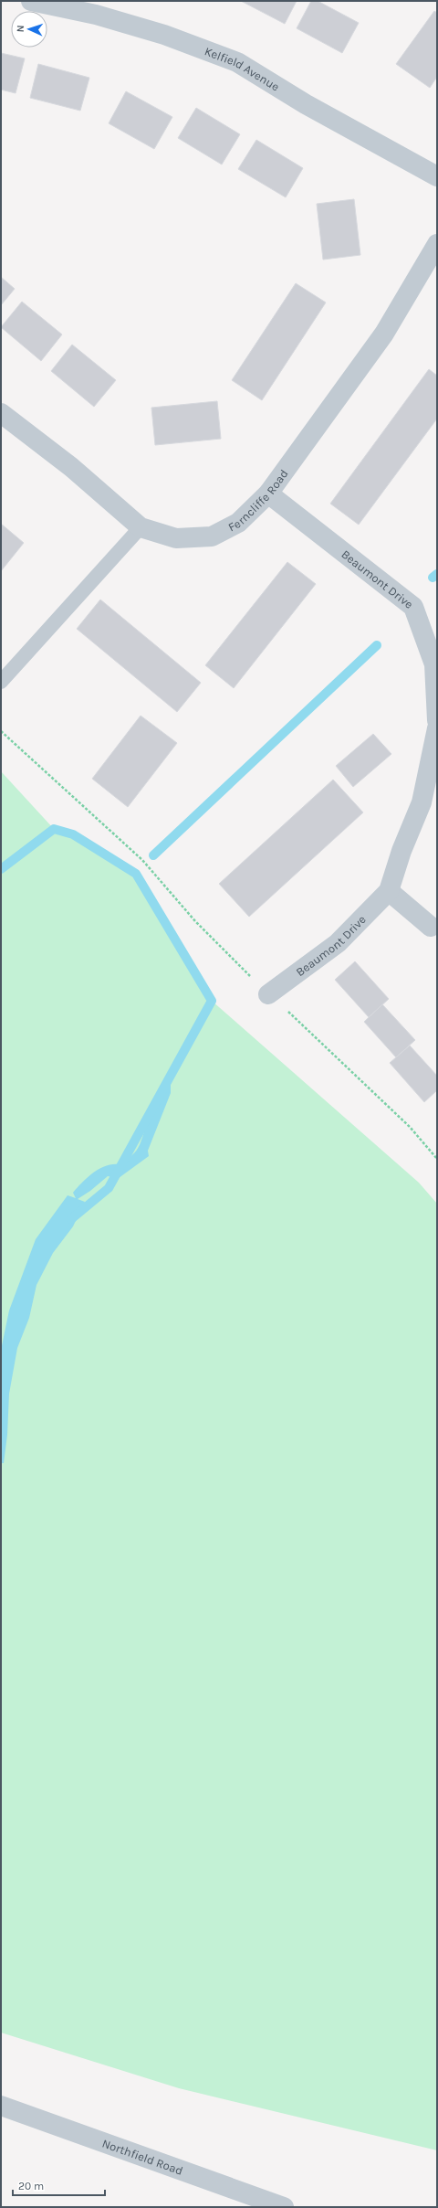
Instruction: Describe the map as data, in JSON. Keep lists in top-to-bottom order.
{
  "streets": {
    "street": [
      "Kelfield Avenue",
      "Ferncliffe Road",
      "Beaumont Drive",
      "Northfield Road"
    ]
  },
  "crossings": [
    ["Ferncliffe Road", "Beaumont Drive"]
  ],
  "scale_bar": "20 m",
  "north": "left"
}
